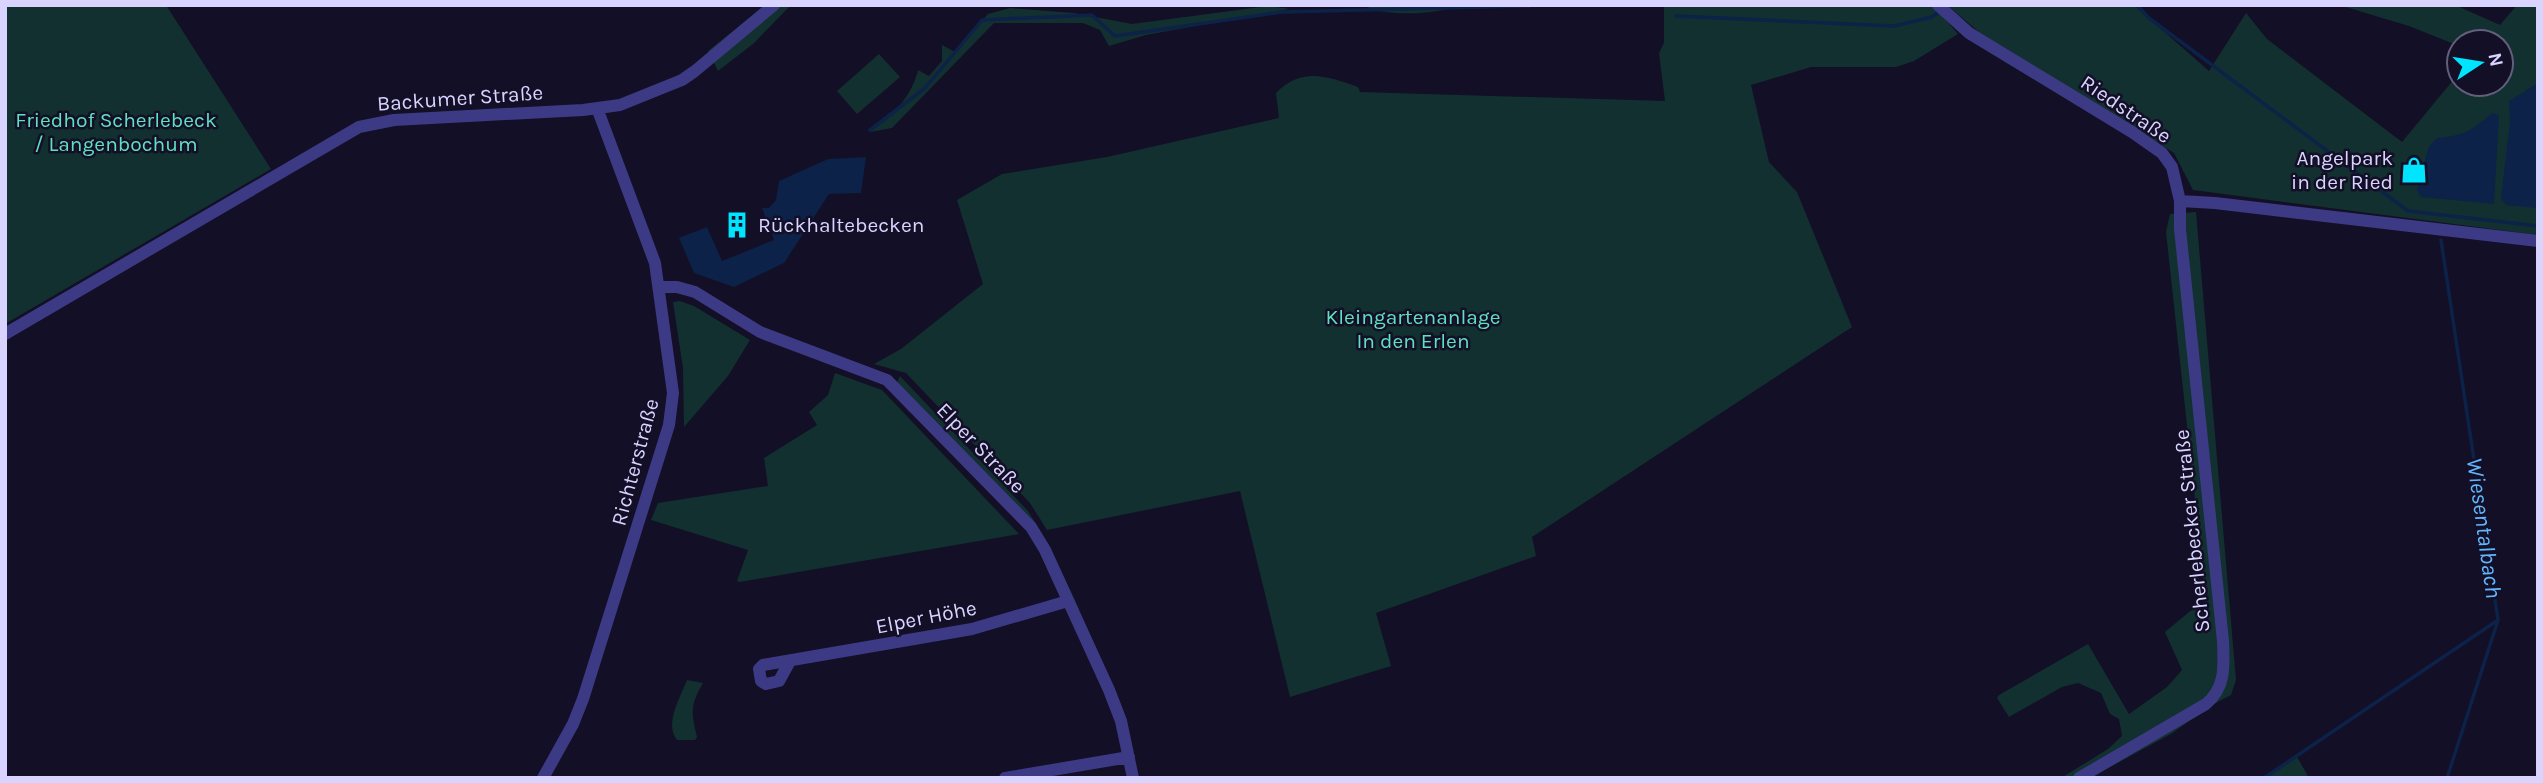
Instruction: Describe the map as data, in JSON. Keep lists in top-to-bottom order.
{
  "streets": {
    "street": [
      "Backumer Straße",
      "Riedstraße",
      "Elper Straße",
      "Richterstraße",
      "Scherlebecker Straße",
      "Elper Höhe"
    ]
  },
  "crossings": [
    ["Backumer Straße", "Richterstraße"],
    ["Riedstraße", "Scherlebecker Straße"],
    ["Elper Straße", "Richterstraße"],
    ["Elper Straße", "Elper Höhe"]
  ],
  "water": ["Wiesentalbach"],
  "parks": ["Friedhof Scherlebeck / Langenbochum", "Kleingartenanlage In den Erlen"],
  "places": {
    "shop": ["Angelpark in der Ried"],
    "building": ["Rückhaltebecken"]
  },
  "north": "right"
}
